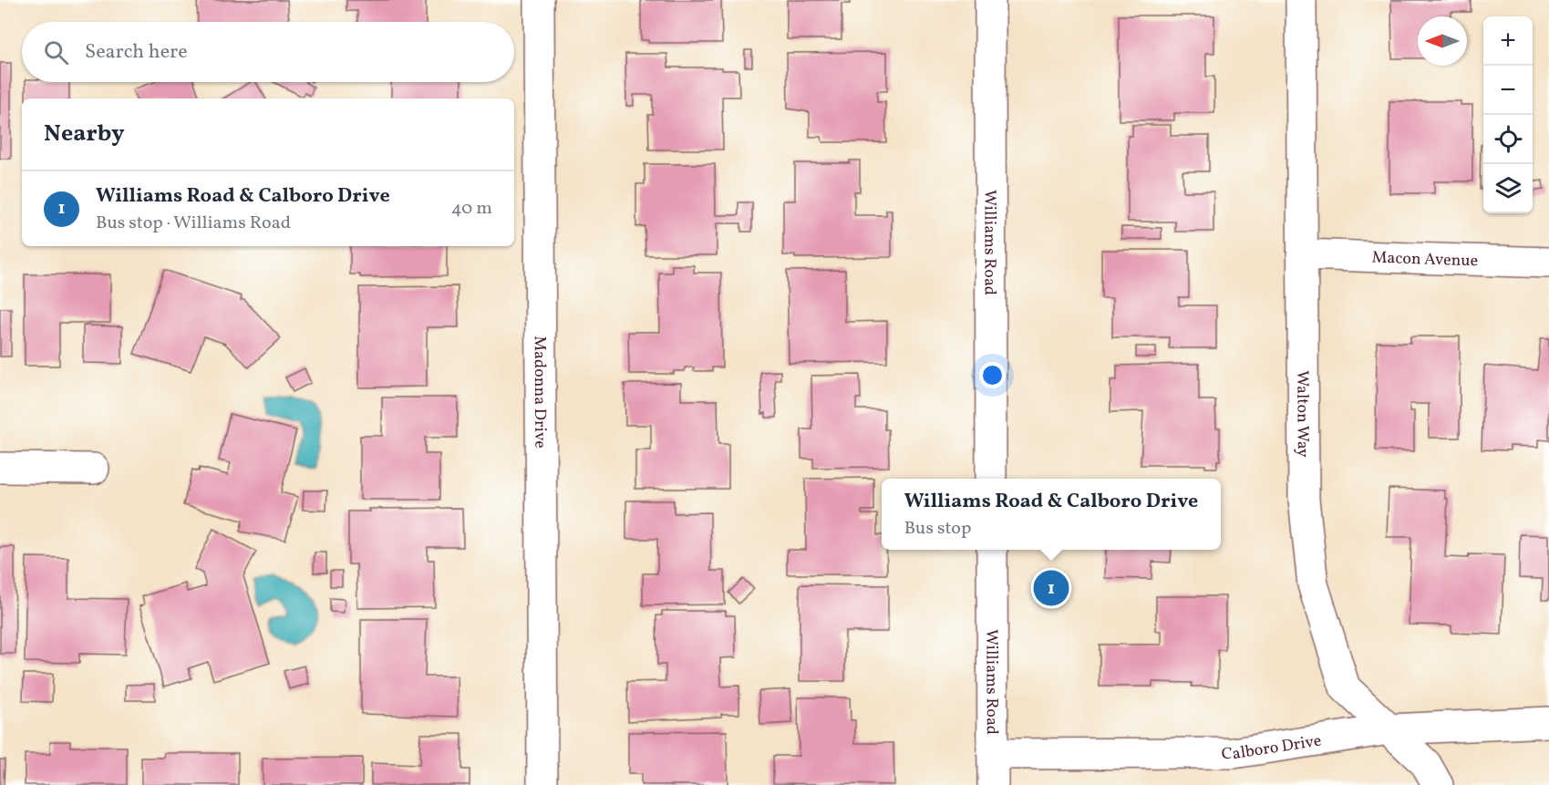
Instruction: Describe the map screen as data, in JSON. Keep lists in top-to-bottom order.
{
  "streets": {
    "street": [
      "Williams Road",
      "Macon Avenue",
      "Madonna Drive",
      "Walton Way",
      "Calboro Drive"
    ]
  },
  "crossings": [
    ["Williams Road", "Calboro Drive"],
    ["Macon Avenue", "Walton Way"],
    ["Walton Way", "Calboro Drive"]
  ],
  "north": "left",
  "page": {
    "map_buttons": ["+", "−"],
    "search": "Search here",
    "heading": "Nearby",
    "list": [
      {
        "mark": "1",
        "name": "Williams Road & Calboro Drive",
        "note": "Bus stop · Williams Road",
        "value": "40 m"
      }
    ],
    "popup": ["Williams Road & Calboro Drive", "Bus stop"],
    "pins": "1"
  }
}
